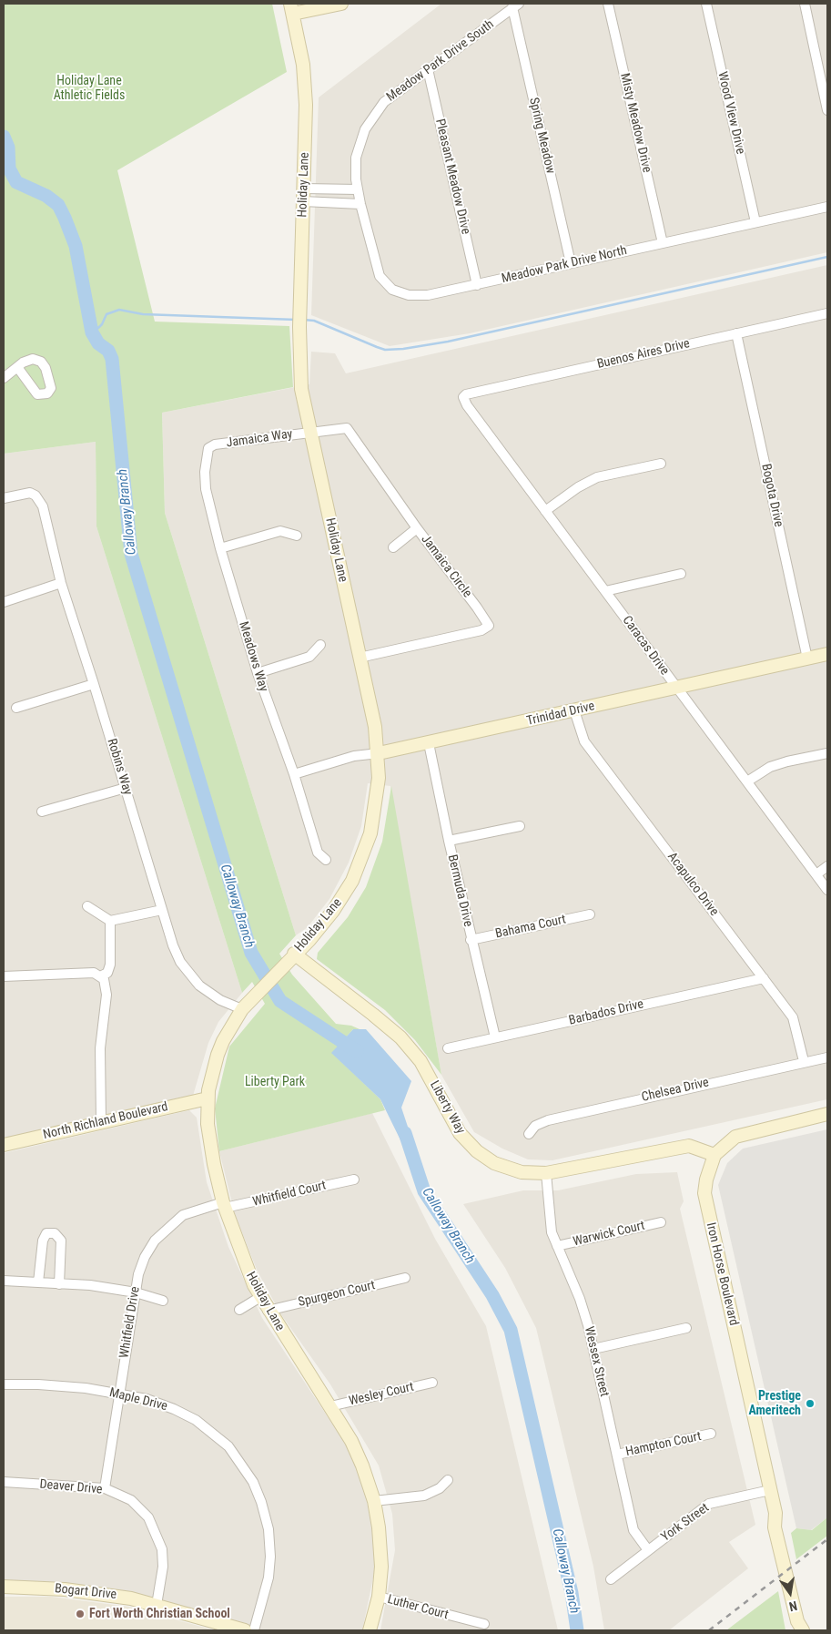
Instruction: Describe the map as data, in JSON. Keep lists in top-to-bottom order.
{
  "streets": {
    "street": [
      "Meadow Park Drive South",
      "Wood View Drive",
      "Misty Meadow Drive",
      "Spring Meadow",
      "Pleasant Meadow Drive",
      "Holiday Lane",
      "Meadow Park Drive North",
      "Buenos Aires Drive",
      "Jamaica Way",
      "Bogota Drive",
      "Jamaica Circle",
      "Caracas Drive",
      "Meadows Way",
      "Trinidad Drive",
      "Robins Way",
      "Acapulco Drive",
      "Bermuda Drive",
      "Bahama Court",
      "Barbados Drive",
      "Chelsea Drive",
      "Liberty Way",
      "North Richland Boulevard",
      "Whitfield Court",
      "Warwick Court",
      "Iron Horse Boulevard",
      "Spurgeon Court",
      "Whitfield Drive",
      "Wessex Street",
      "Wesley Court",
      "Maple Drive",
      "Hampton Court",
      "Deaver Drive",
      "York Street",
      "Bogart Drive",
      "Luther Court"
    ]
  },
  "crossings": [
    ["Meadow Park Drive South", "Spring Meadow"],
    ["Meadow Park Drive South", "Pleasant Meadow Drive"],
    ["Meadow Park Drive South", "Meadow Park Drive North"],
    ["Wood View Drive", "Meadow Park Drive North"],
    ["Misty Meadow Drive", "Meadow Park Drive North"],
    ["Spring Meadow", "Meadow Park Drive North"],
    ["Pleasant Meadow Drive", "Meadow Park Drive North"],
    ["Holiday Lane", "Jamaica Way"],
    ["Holiday Lane", "Jamaica Circle"],
    ["Holiday Lane", "Trinidad Drive"],
    ["Holiday Lane", "Robins Way"],
    ["Holiday Lane", "Liberty Way"],
    ["Holiday Lane", "North Richland Boulevard"],
    ["Holiday Lane", "Whitfield Court"],
    ["Holiday Lane", "Spurgeon Court"],
    ["Holiday Lane", "Whitfield Drive"],
    ["Holiday Lane", "Wesley Court"],
    ["Holiday Lane", "Luther Court"],
    ["Buenos Aires Drive", "Bogota Drive"],
    ["Buenos Aires Drive", "Caracas Drive"],
    ["Jamaica Way", "Jamaica Circle"],
    ["Jamaica Way", "Meadows Way"],
    ["Bogota Drive", "Trinidad Drive"],
    ["Caracas Drive", "Trinidad Drive"],
    ["Meadows Way", "Trinidad Drive"],
    ["Trinidad Drive", "Acapulco Drive"],
    ["Trinidad Drive", "Bermuda Drive"],
    ["Acapulco Drive", "Barbados Drive"],
    ["Acapulco Drive", "Chelsea Drive"],
    ["Bermuda Drive", "Bahama Court"],
    ["Bermuda Drive", "Barbados Drive"],
    ["Liberty Way", "Iron Horse Boulevard"],
    ["Liberty Way", "Wessex Street"],
    ["Whitfield Court", "Whitfield Drive"],
    ["Warwick Court", "Wessex Street"],
    ["Iron Horse Boulevard", "York Street"],
    ["Whitfield Drive", "Maple Drive"],
    ["Whitfield Drive", "Deaver Drive"],
    ["Wessex Street", "Hampton Court"],
    ["Wessex Street", "York Street"],
    ["Deaver Drive", "Bogart Drive"]
  ],
  "water": ["Calloway Branch"],
  "parks": ["Holiday Lane Athletic Fields", "Liberty Park"],
  "places": ["Prestige Ameritech", "Fort Worth Christian School"],
  "north": "bottom"
}
